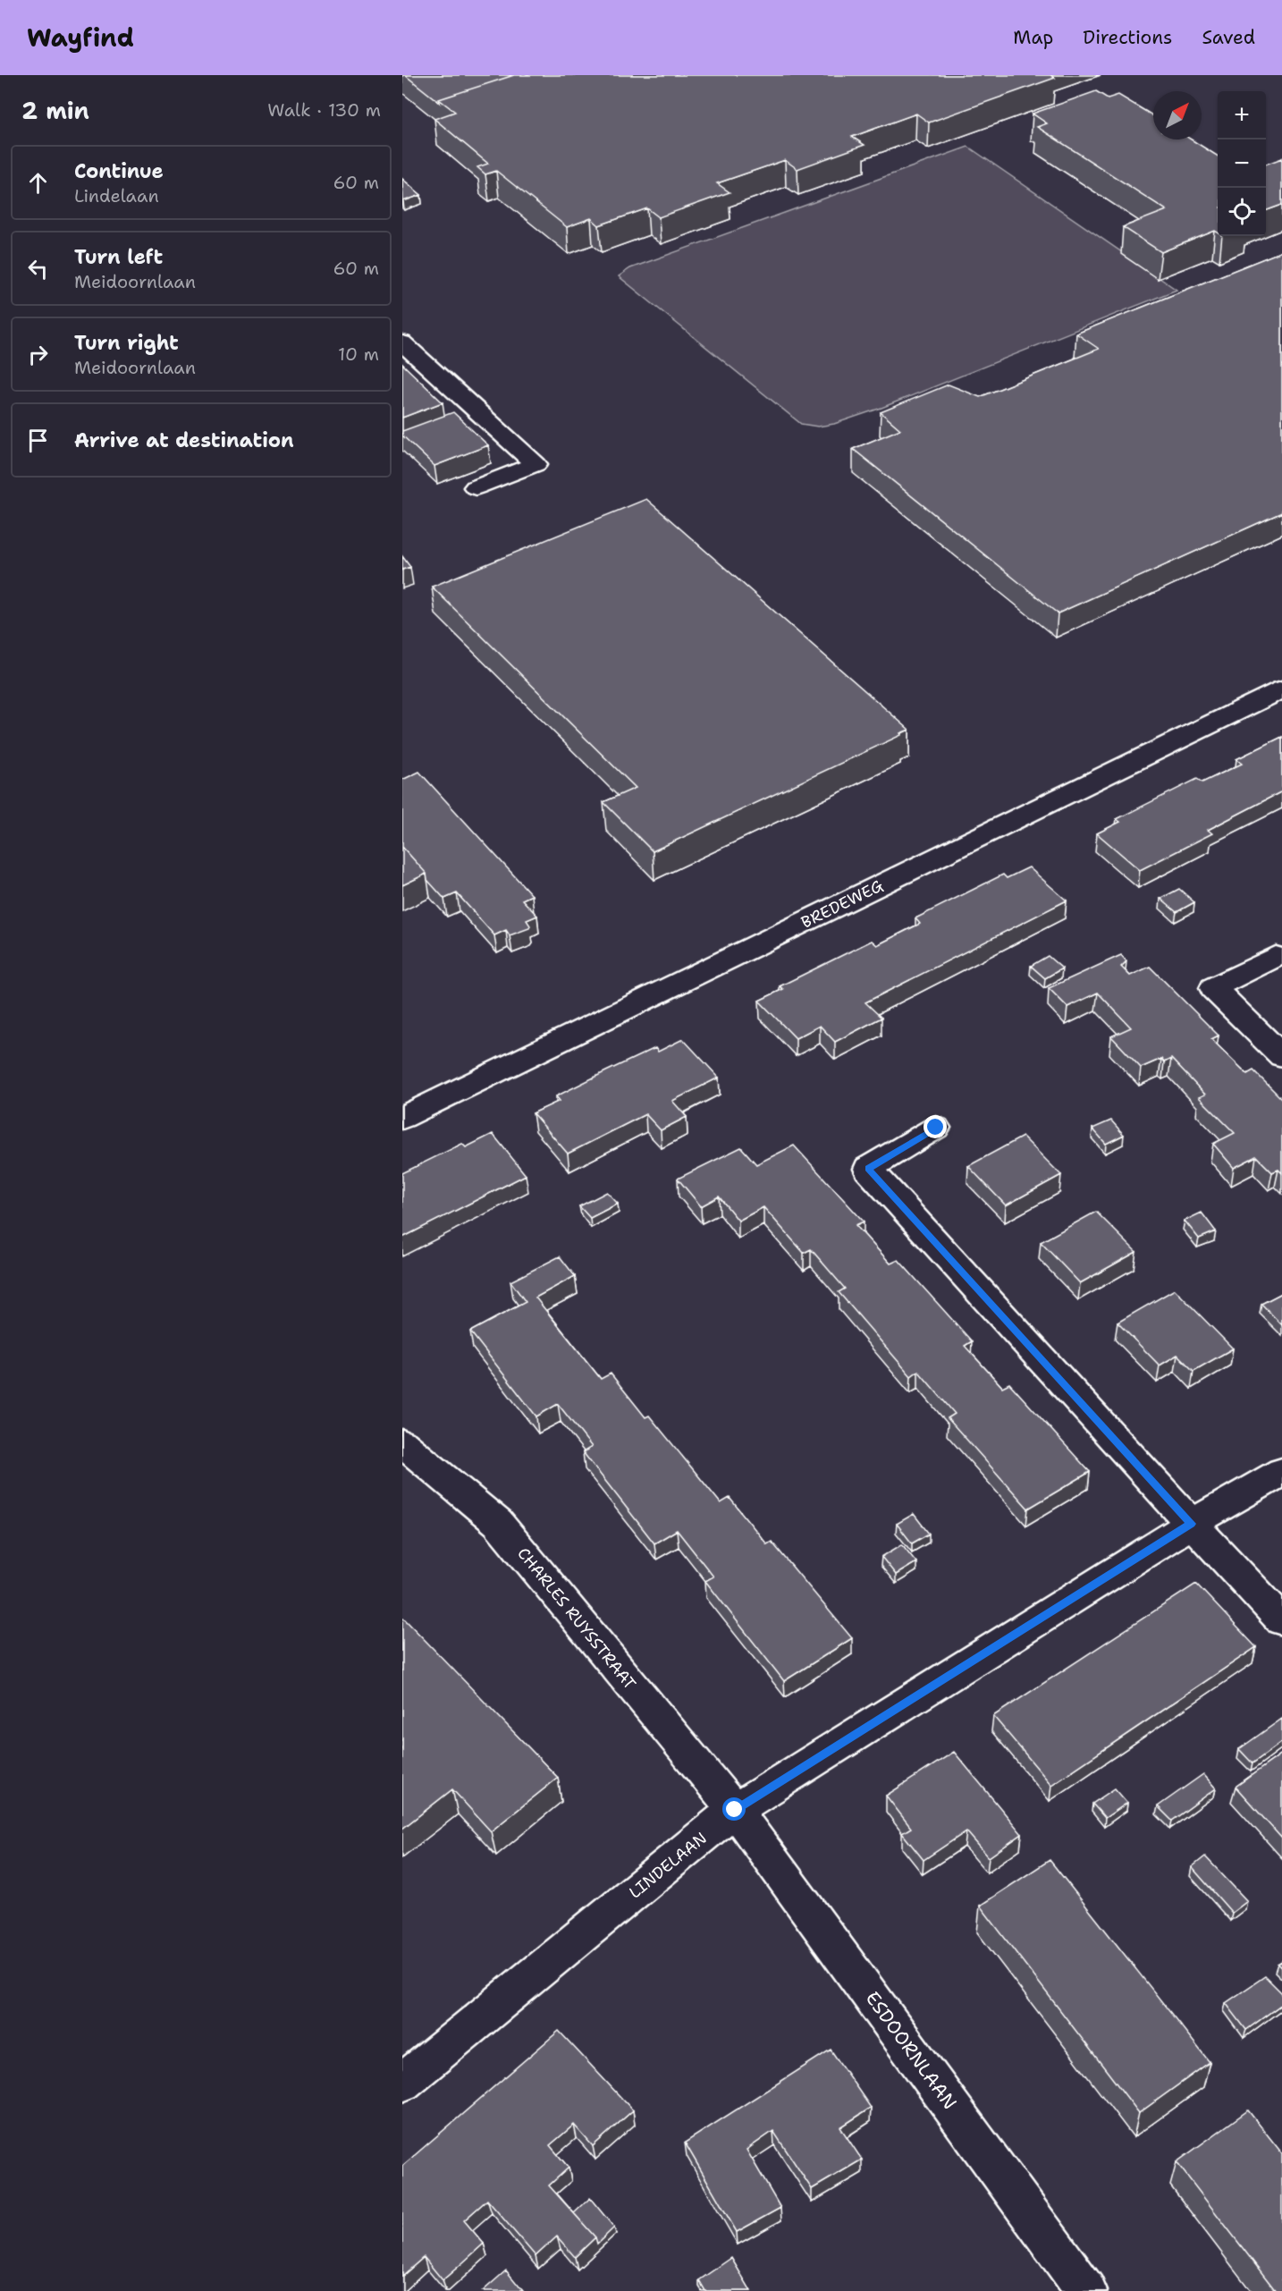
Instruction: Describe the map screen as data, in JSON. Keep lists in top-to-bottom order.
{
  "streets": {
    "street": [
      "BREDEWEG",
      "CHARLES RUYSSTRAAT",
      "LINDELAAN",
      "ESDOORNLAAN"
    ]
  },
  "crossings": [
    ["CHARLES RUYSSTRAAT", "LINDELAAN"],
    ["CHARLES RUYSSTRAAT", "ESDOORNLAAN"],
    ["LINDELAAN", "ESDOORNLAAN"]
  ],
  "north": "top right",
  "page": {
    "header": "Wayfind",
    "nav": ["Map", "Directions", "Saved"],
    "heading": ["2 min", "Walk · 130 m"],
    "map_buttons": ["+", "−"],
    "list": [
      ["Continue", "Lindelaan", "60 m"],
      ["Turn left", "Meidoornlaan", "60 m"],
      ["Turn right", "Meidoornlaan", "10 m"],
      "Arrive at destination"
    ]
  }
}
